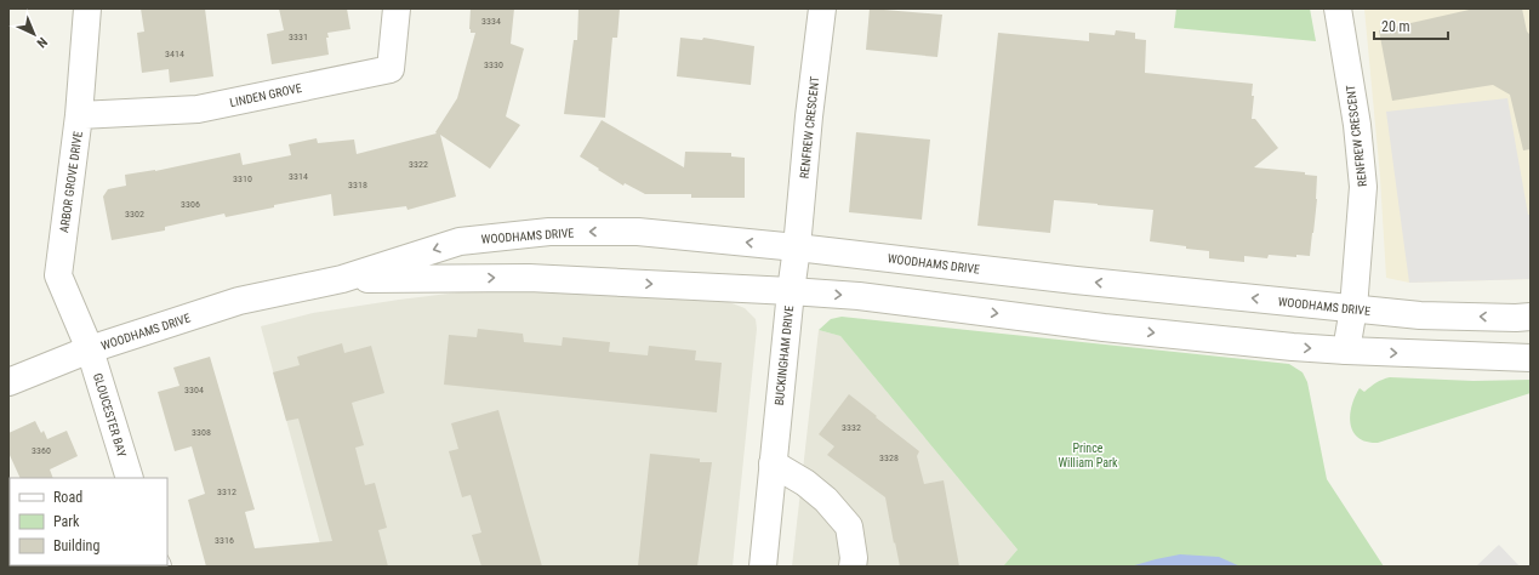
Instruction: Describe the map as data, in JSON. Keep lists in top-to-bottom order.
{
  "streets": {
    "street": [
      "LINDEN GROVE",
      "RENFREW CRESCENT",
      "ARBOR GROVE DRIVE",
      "WOODHAMS DRIVE",
      "BUCKINGHAM DRIVE",
      "GLOUCESTER BAY"
    ]
  },
  "crossings": [
    ["LINDEN GROVE", "ARBOR GROVE DRIVE"],
    ["RENFREW CRESCENT", "WOODHAMS DRIVE"],
    ["RENFREW CRESCENT", "BUCKINGHAM DRIVE"],
    ["ARBOR GROVE DRIVE", "WOODHAMS DRIVE"],
    ["ARBOR GROVE DRIVE", "GLOUCESTER BAY"],
    ["WOODHAMS DRIVE", "BUCKINGHAM DRIVE"],
    ["WOODHAMS DRIVE", "GLOUCESTER BAY"]
  ],
  "parks": ["Prince William Park"],
  "house_numbers": [
    "3334",
    "3331",
    "3414",
    "3330",
    "3322",
    "3314",
    "3310",
    "3318",
    "3306",
    "3302",
    "3304",
    "3332",
    "3308",
    "3360",
    "3328",
    "3312",
    "3316"
  ],
  "legend": ["Road", "Park", "Building"],
  "scale_bar": "20 m",
  "north": "bottom right"
}
